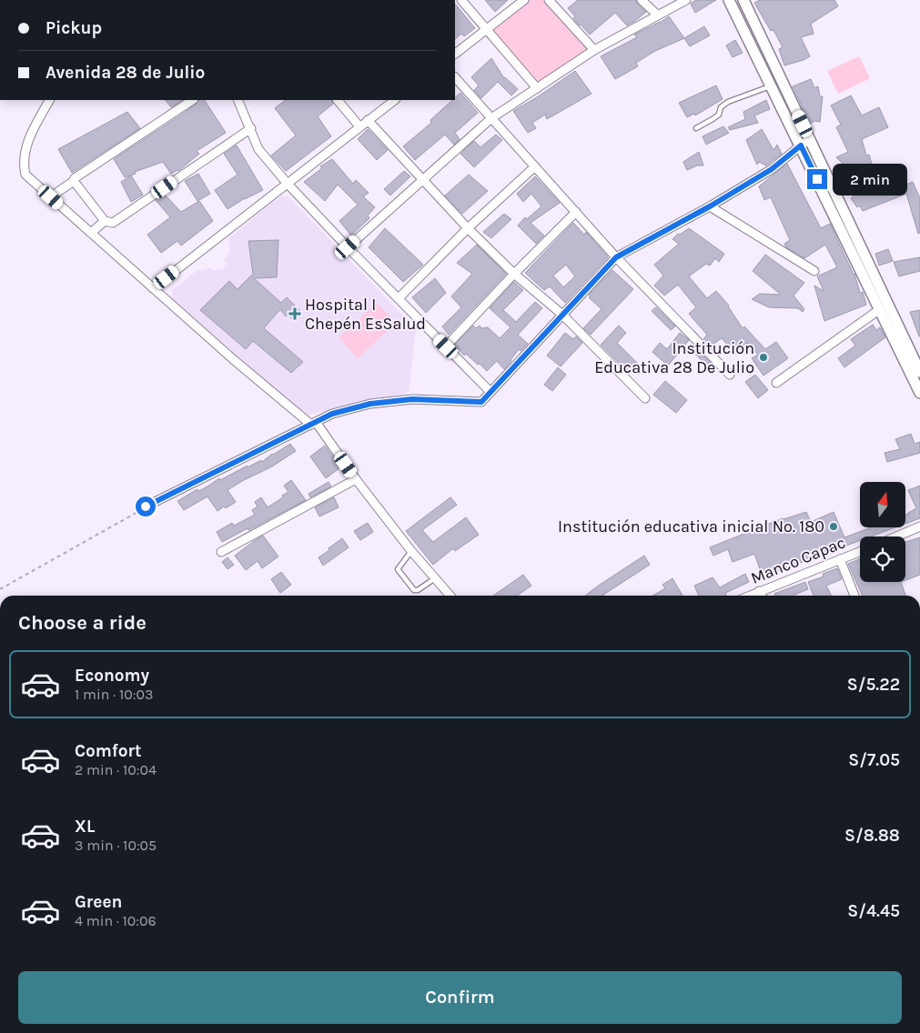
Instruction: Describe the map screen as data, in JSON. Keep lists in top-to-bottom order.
{
  "streets": {
    "street": ["Manco Capac"]
  },
  "places": {
    "health": ["Hospital I Chepén EsSalud"],
    "other": ["Institución Educativa 28 De Julio", "Institución educativa inicial No. 180"]
  },
  "north": "top",
  "page": {
    "banner": ["Pickup", "Avenida 28 de Julio"],
    "bubble": "2 min",
    "heading": "Choose a ride",
    "list": [
      {
        "name": "Economy",
        "note": "1 min · 10:03",
        "value": "S/5.22"
      },
      {
        "name": "Comfort",
        "note": "2 min · 10:04",
        "value": "S/7.05"
      },
      {
        "name": "XL",
        "note": "3 min · 10:05",
        "value": "S/8.88"
      },
      {
        "name": "Green",
        "note": "4 min · 10:06",
        "value": "S/4.45"
      }
    ],
    "buttons": "Confirm"
  }
}
